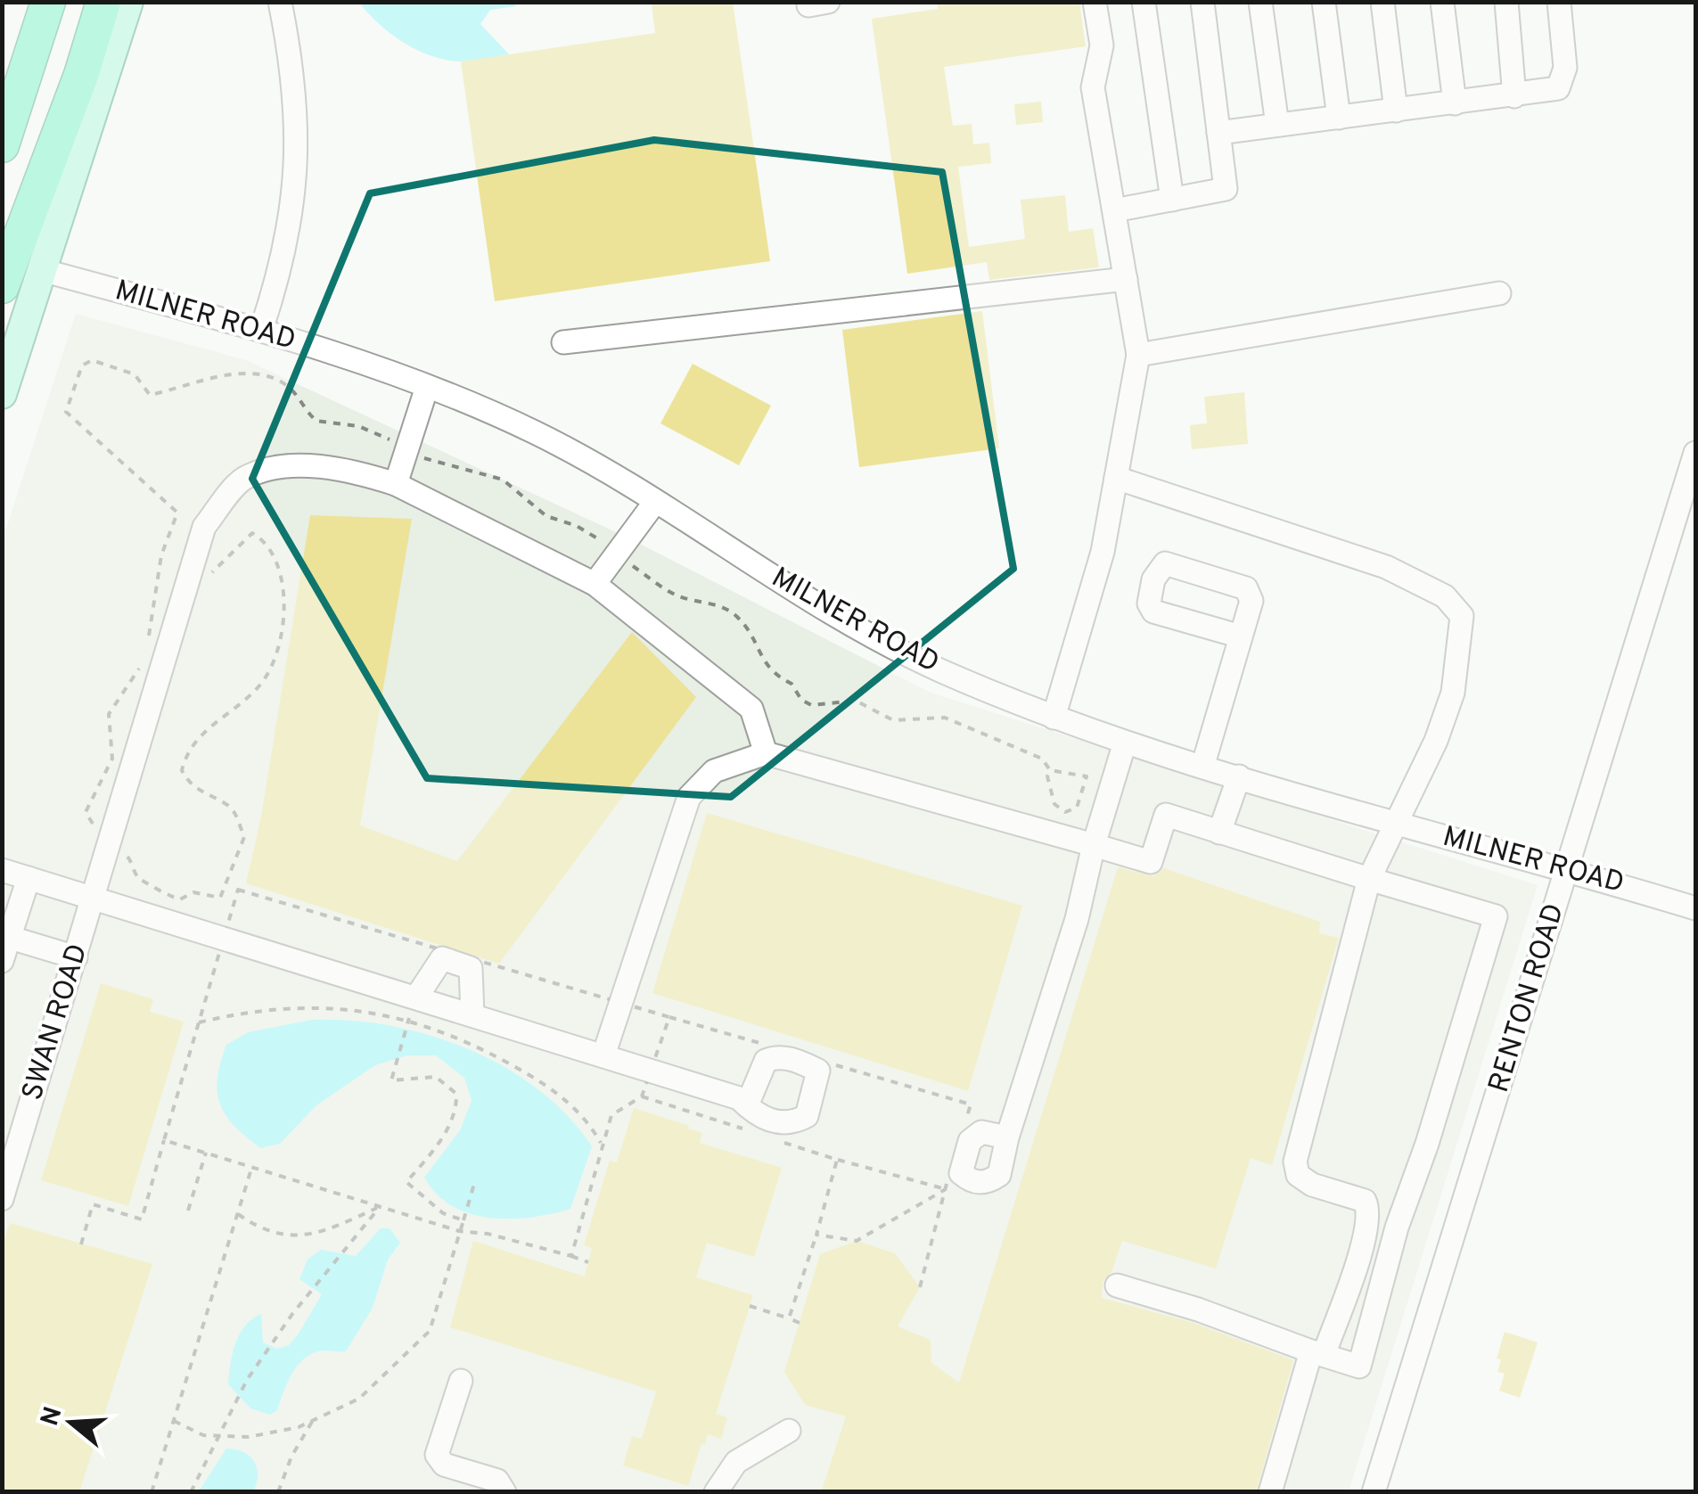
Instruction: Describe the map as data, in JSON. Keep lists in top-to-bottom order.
{
  "streets": {
    "street": ["MILNER ROAD", "RENTON ROAD", "SWAN ROAD"]
  },
  "crossings": [
    ["MILNER ROAD", "RENTON ROAD"]
  ],
  "north": "left"
}
